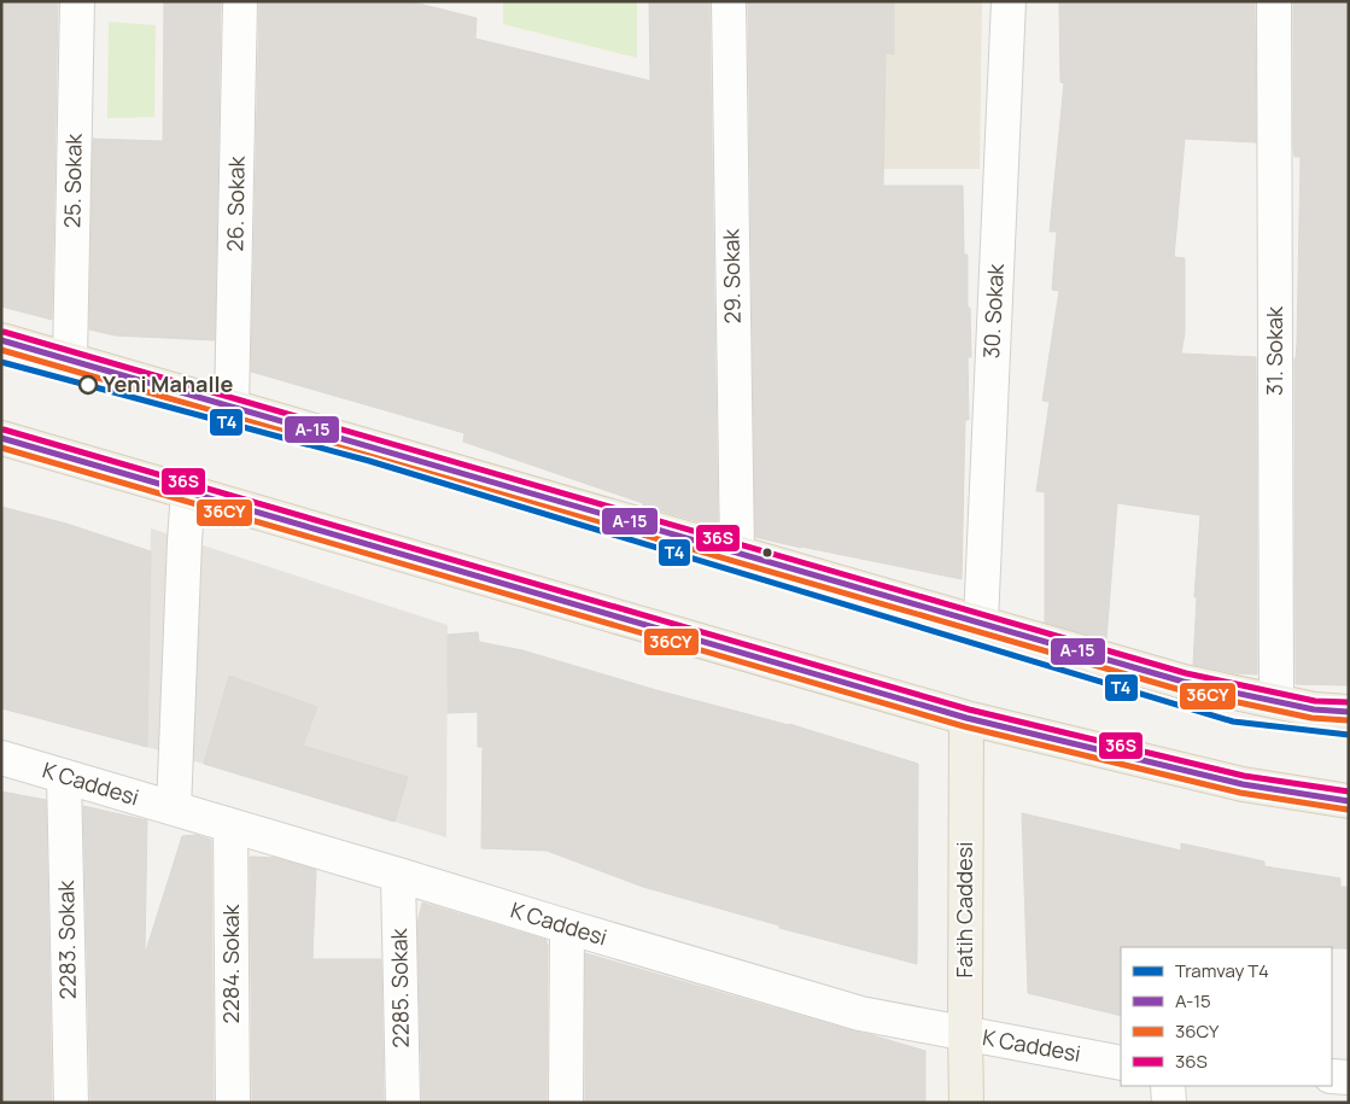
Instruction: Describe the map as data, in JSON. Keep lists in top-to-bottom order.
{
  "streets": {
    "main road": ["Fatih Caddesi"],
    "street": [
      "25. Sokak",
      "26. Sokak",
      "29. Sokak",
      "30. Sokak",
      "31. Sokak",
      "K Caddesi",
      "2283. Sokak",
      "2284. Sokak",
      "2285. Sokak"
    ]
  },
  "crossings": [
    ["K Caddesi", "Fatih Caddesi"],
    ["K Caddesi", "2283. Sokak"],
    ["K Caddesi", "2284. Sokak"],
    ["K Caddesi", "2285. Sokak"]
  ],
  "places": ["Yeni Mahalle"],
  "lines": [
    "transit line 36S",
    "transit line A-15",
    "transit line 36CY",
    "tram line T4"
  ],
  "legend": [
    "Tramvay T4",
    "A-15",
    "36CY",
    "36S"
  ]
}
